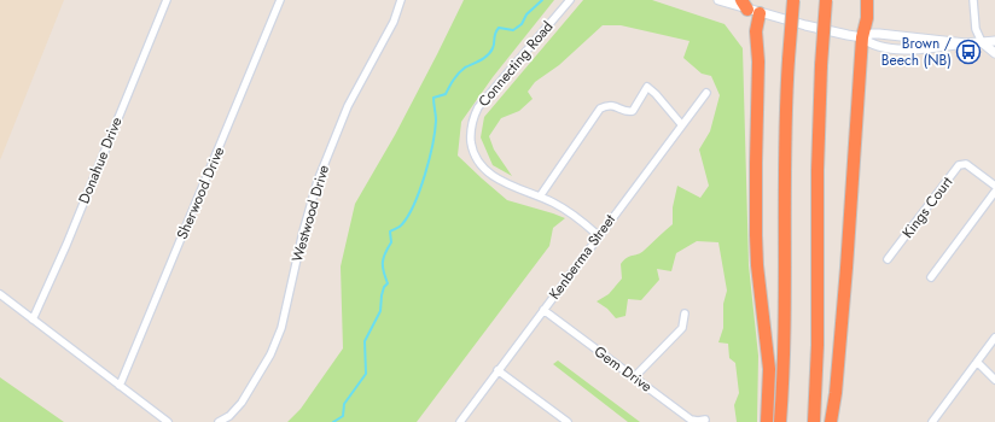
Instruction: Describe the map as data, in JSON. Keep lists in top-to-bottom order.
{
  "streets": {
    "street": [
      "Connecting Road",
      "Donahue Drive",
      "Sherwood Drive",
      "Kings Court",
      "Westwood Drive",
      "Kenberma Street",
      "Gem Drive"
    ]
  },
  "crossings": [
    ["Connecting Road", "Kenberma Street"],
    ["Kenberma Street", "Gem Drive"]
  ],
  "places": {
    "bus stop": ["Brown / Beech (NB)"]
  }
}
